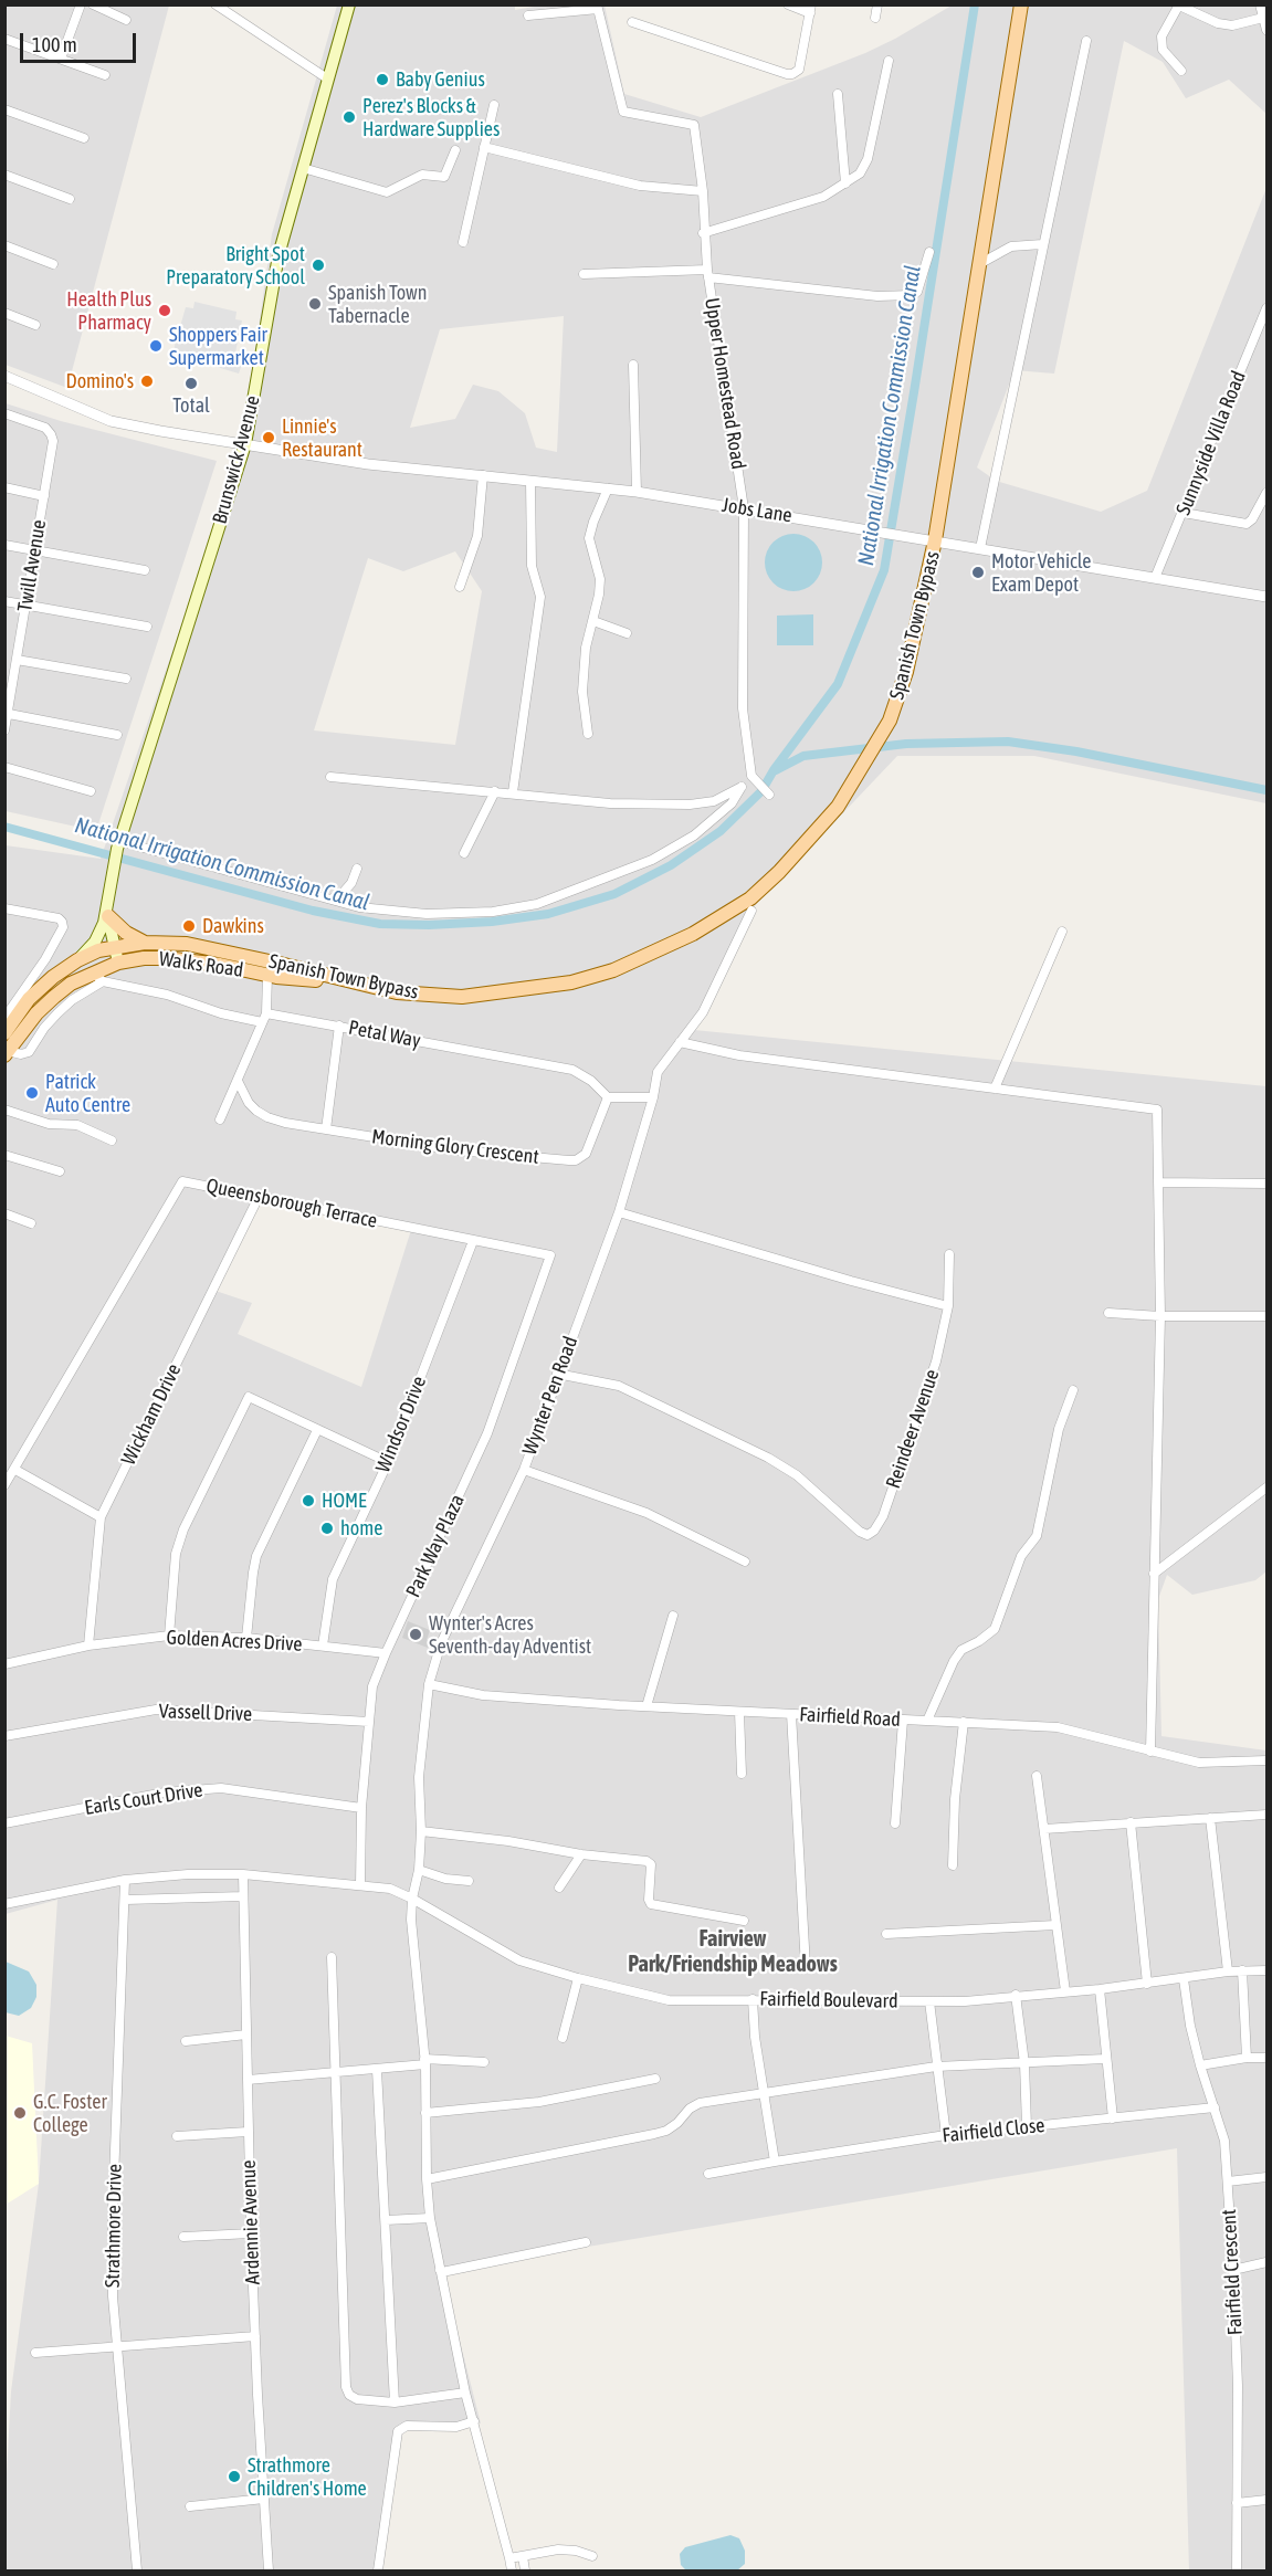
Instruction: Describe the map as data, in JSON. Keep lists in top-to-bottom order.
{
  "streets": {
    "main road": ["Brunswick Avenue", "Spanish Town Bypass", "Walks Road"],
    "street": [
      "Upper Homestead Road",
      "Sunnyside Villa Road",
      "Jobs Lane",
      "Twill Avenue",
      "Petal Way",
      "Morning Glory Crescent",
      "Queensborough Terrace",
      "Wynter Pen Road",
      "Wickham Drive",
      "Windsor Drive",
      "Reindeer Avenue",
      "Park Way Plaza",
      "Golden Acres Drive",
      "Vassell Drive",
      "Fairfield Road",
      "Earls Court Drive",
      "Fairfield Boulevard",
      "Fairfield Close",
      "Ardennie Avenue",
      "Strathmore Drive",
      "Fairfield Crescent"
    ]
  },
  "crossings": [
    ["Upper Homestead Road", "Jobs Lane"],
    ["Sunnyside Villa Road", "Jobs Lane"],
    ["Brunswick Avenue", "Jobs Lane"],
    ["Brunswick Avenue", "Spanish Town Bypass"],
    ["Brunswick Avenue", "Walks Road"],
    ["Jobs Lane", "Spanish Town Bypass"],
    ["Spanish Town Bypass", "Walks Road"],
    ["Walks Road", "Petal Way"],
    ["Petal Way", "Morning Glory Crescent"],
    ["Queensborough Terrace", "Wickham Drive"],
    ["Queensborough Terrace", "Windsor Drive"],
    ["Queensborough Terrace", "Park Way Plaza"],
    ["Wynter Pen Road", "Reindeer Avenue"],
    ["Wynter Pen Road", "Fairfield Road"],
    ["Wynter Pen Road", "Fairfield Boulevard"],
    ["Wickham Drive", "Golden Acres Drive"],
    ["Windsor Drive", "Golden Acres Drive"],
    ["Park Way Plaza", "Golden Acres Drive"],
    ["Park Way Plaza", "Vassell Drive"],
    ["Park Way Plaza", "Earls Court Drive"],
    ["Park Way Plaza", "Fairfield Boulevard"],
    ["Fairfield Boulevard", "Ardennie Avenue"],
    ["Fairfield Boulevard", "Strathmore Drive"],
    ["Fairfield Boulevard", "Fairfield Crescent"],
    ["Fairfield Close", "Fairfield Crescent"]
  ],
  "districts": ["Fairview Park/Friendship Meadows"],
  "water": ["National Irrigation Commission Canal"],
  "places": [
    "Baby Genius",
    "Perez's Blocks & Hardware Supplies",
    "Bright Spot Preparatory School",
    "Spanish Town Tabernacle",
    "Health Plus Pharmacy",
    "Shoppers Fair Supermarket",
    "Domino's",
    "Total",
    "Linnie's Restaurant",
    "Motor Vehicle Exam Depot",
    "Dawkins",
    "Patrick Auto Centre",
    "HOME",
    "home",
    "Wynter's Acres Seventh-day Adventist",
    "G.C. Foster College",
    "Strathmore Children's Home"
  ],
  "scale_bar": "100 m"
}
